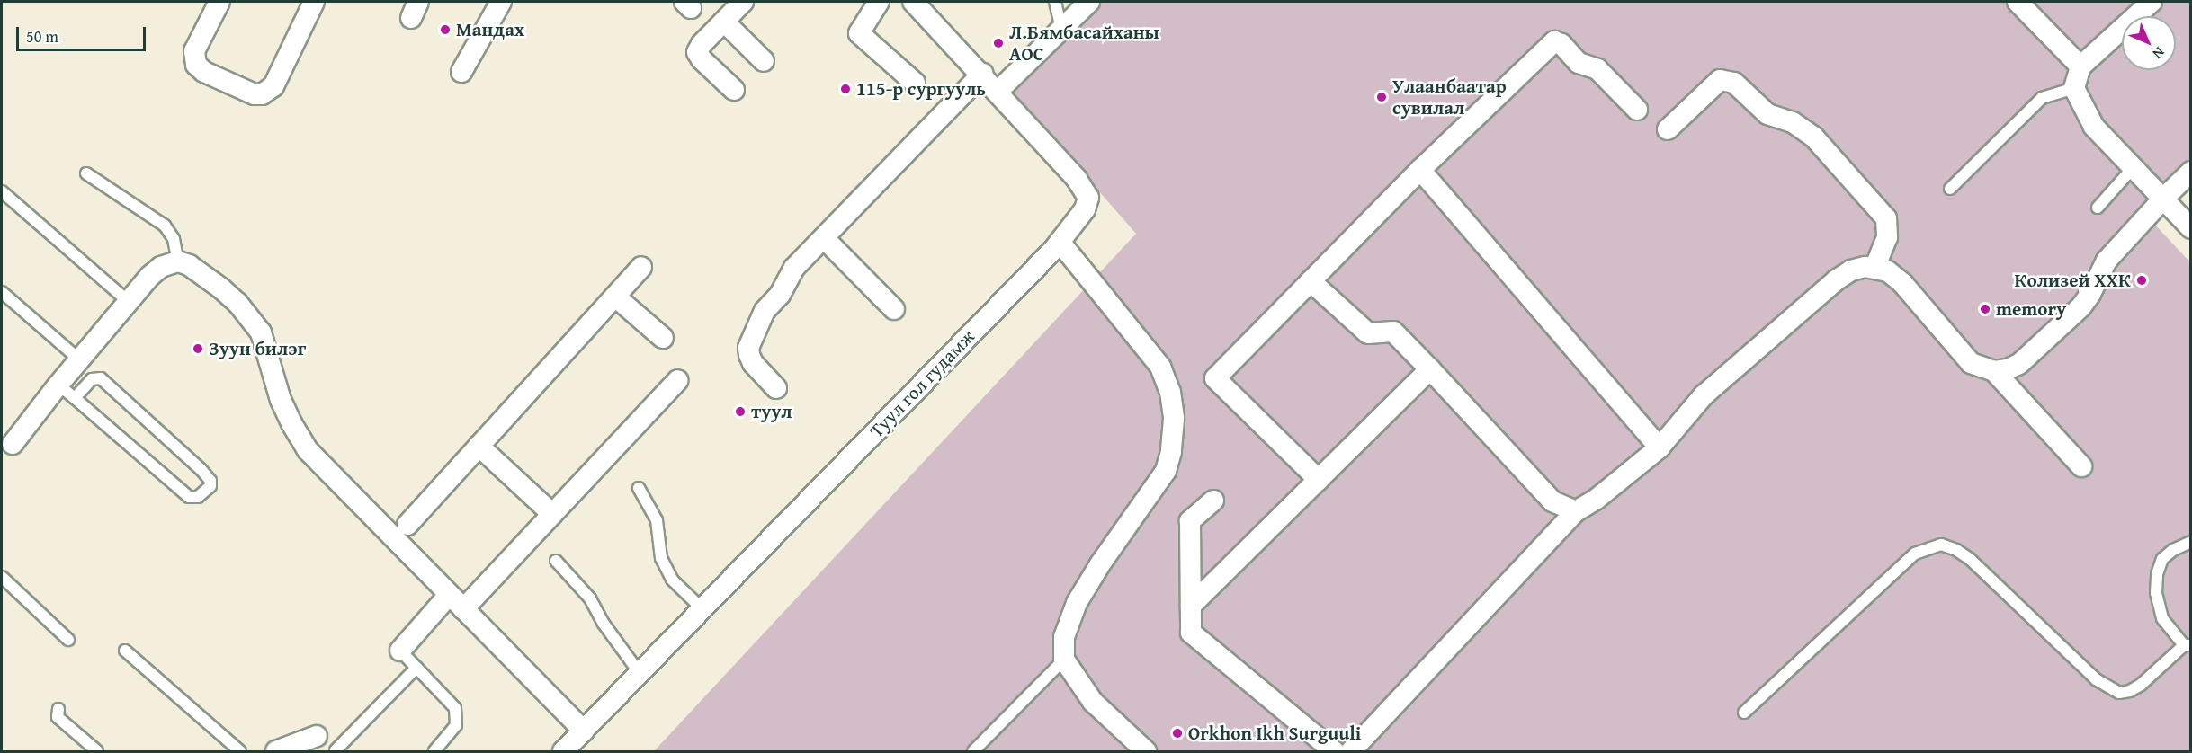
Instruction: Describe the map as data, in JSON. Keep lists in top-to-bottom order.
{
  "streets": {
    "street": ["Туул гол гудамж"]
  },
  "places": [
    "Мандах",
    "Л.Бямбасайханы АОС",
    "115-р сургууль",
    "Улаанбаатар сувилал",
    "Колизей ХХК",
    "memory",
    "Зуун билэг",
    "туул",
    "Orkhon Ikh Surguuli"
  ],
  "scale_bar": "50 m",
  "north": "bottom right"
}
